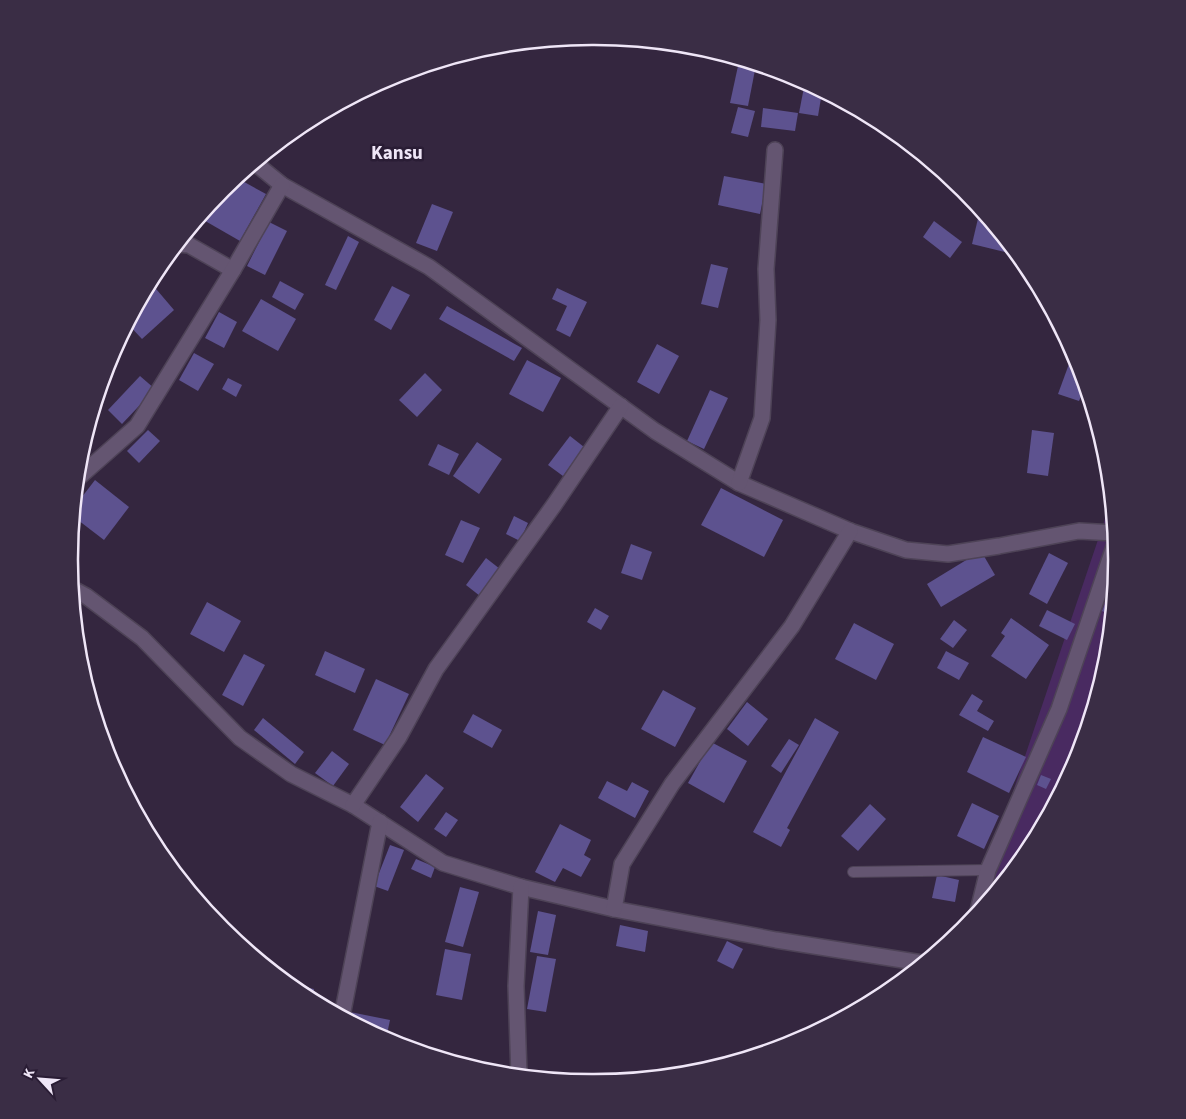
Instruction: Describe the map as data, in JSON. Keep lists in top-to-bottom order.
{
  "districts": ["Kansu"],
  "north": "top left"
}
